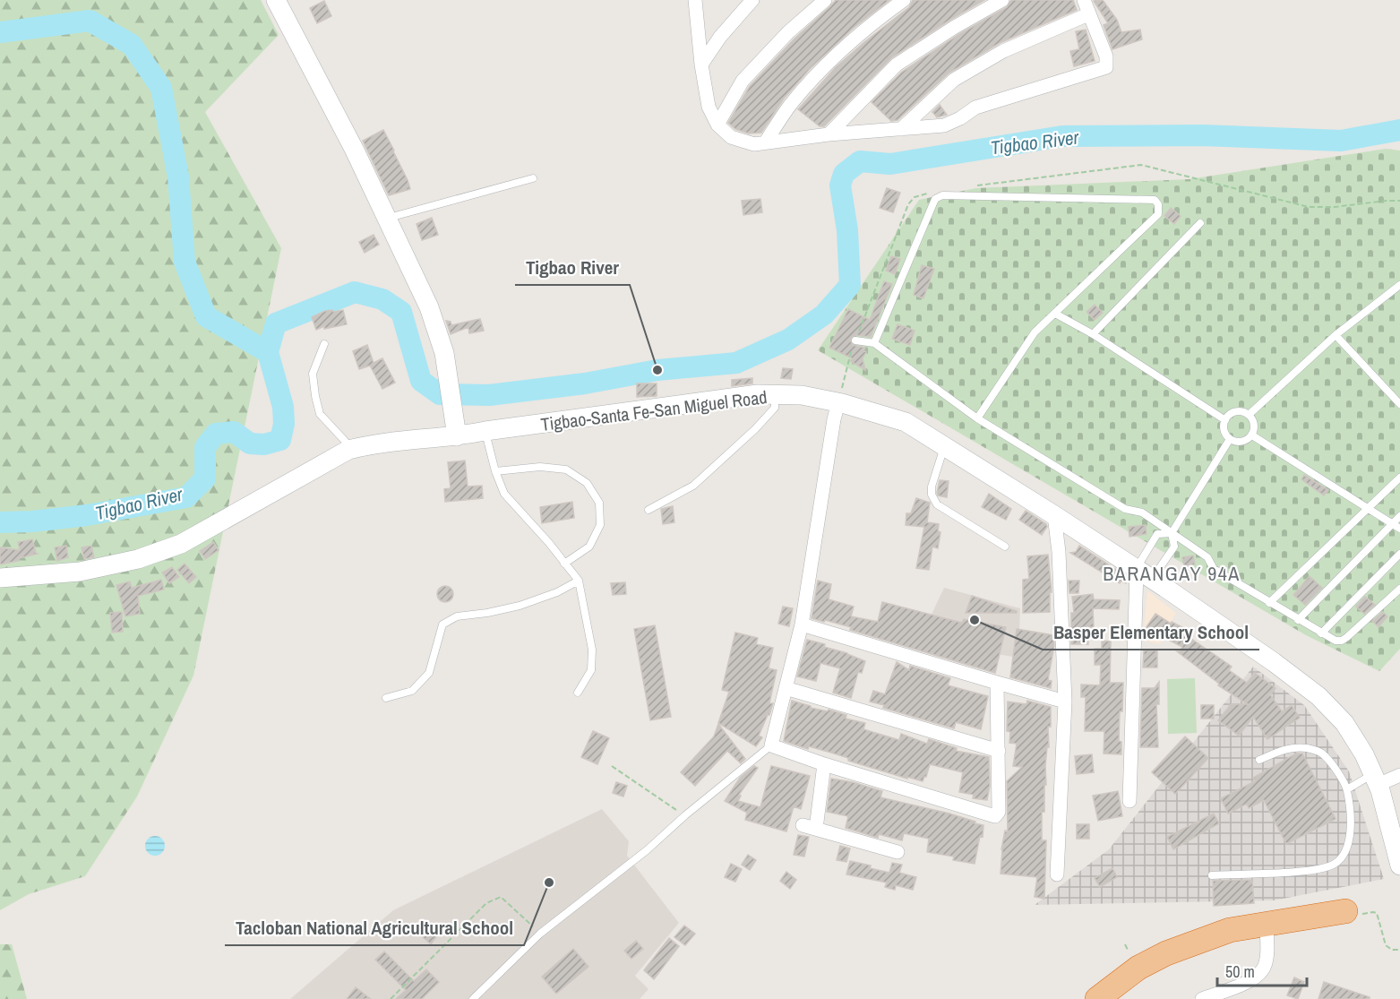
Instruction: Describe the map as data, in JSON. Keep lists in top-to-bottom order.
{
  "streets": {
    "main road": ["Tigbao-Santa Fe-San Miguel Road"]
  },
  "districts": ["BARANGAY 94A"],
  "water": ["Tigbao River"],
  "places": ["Tigbao River", "Basper Elementary School", "Tacloban National Agricultural School"],
  "scale_bar": "50 m"
}
